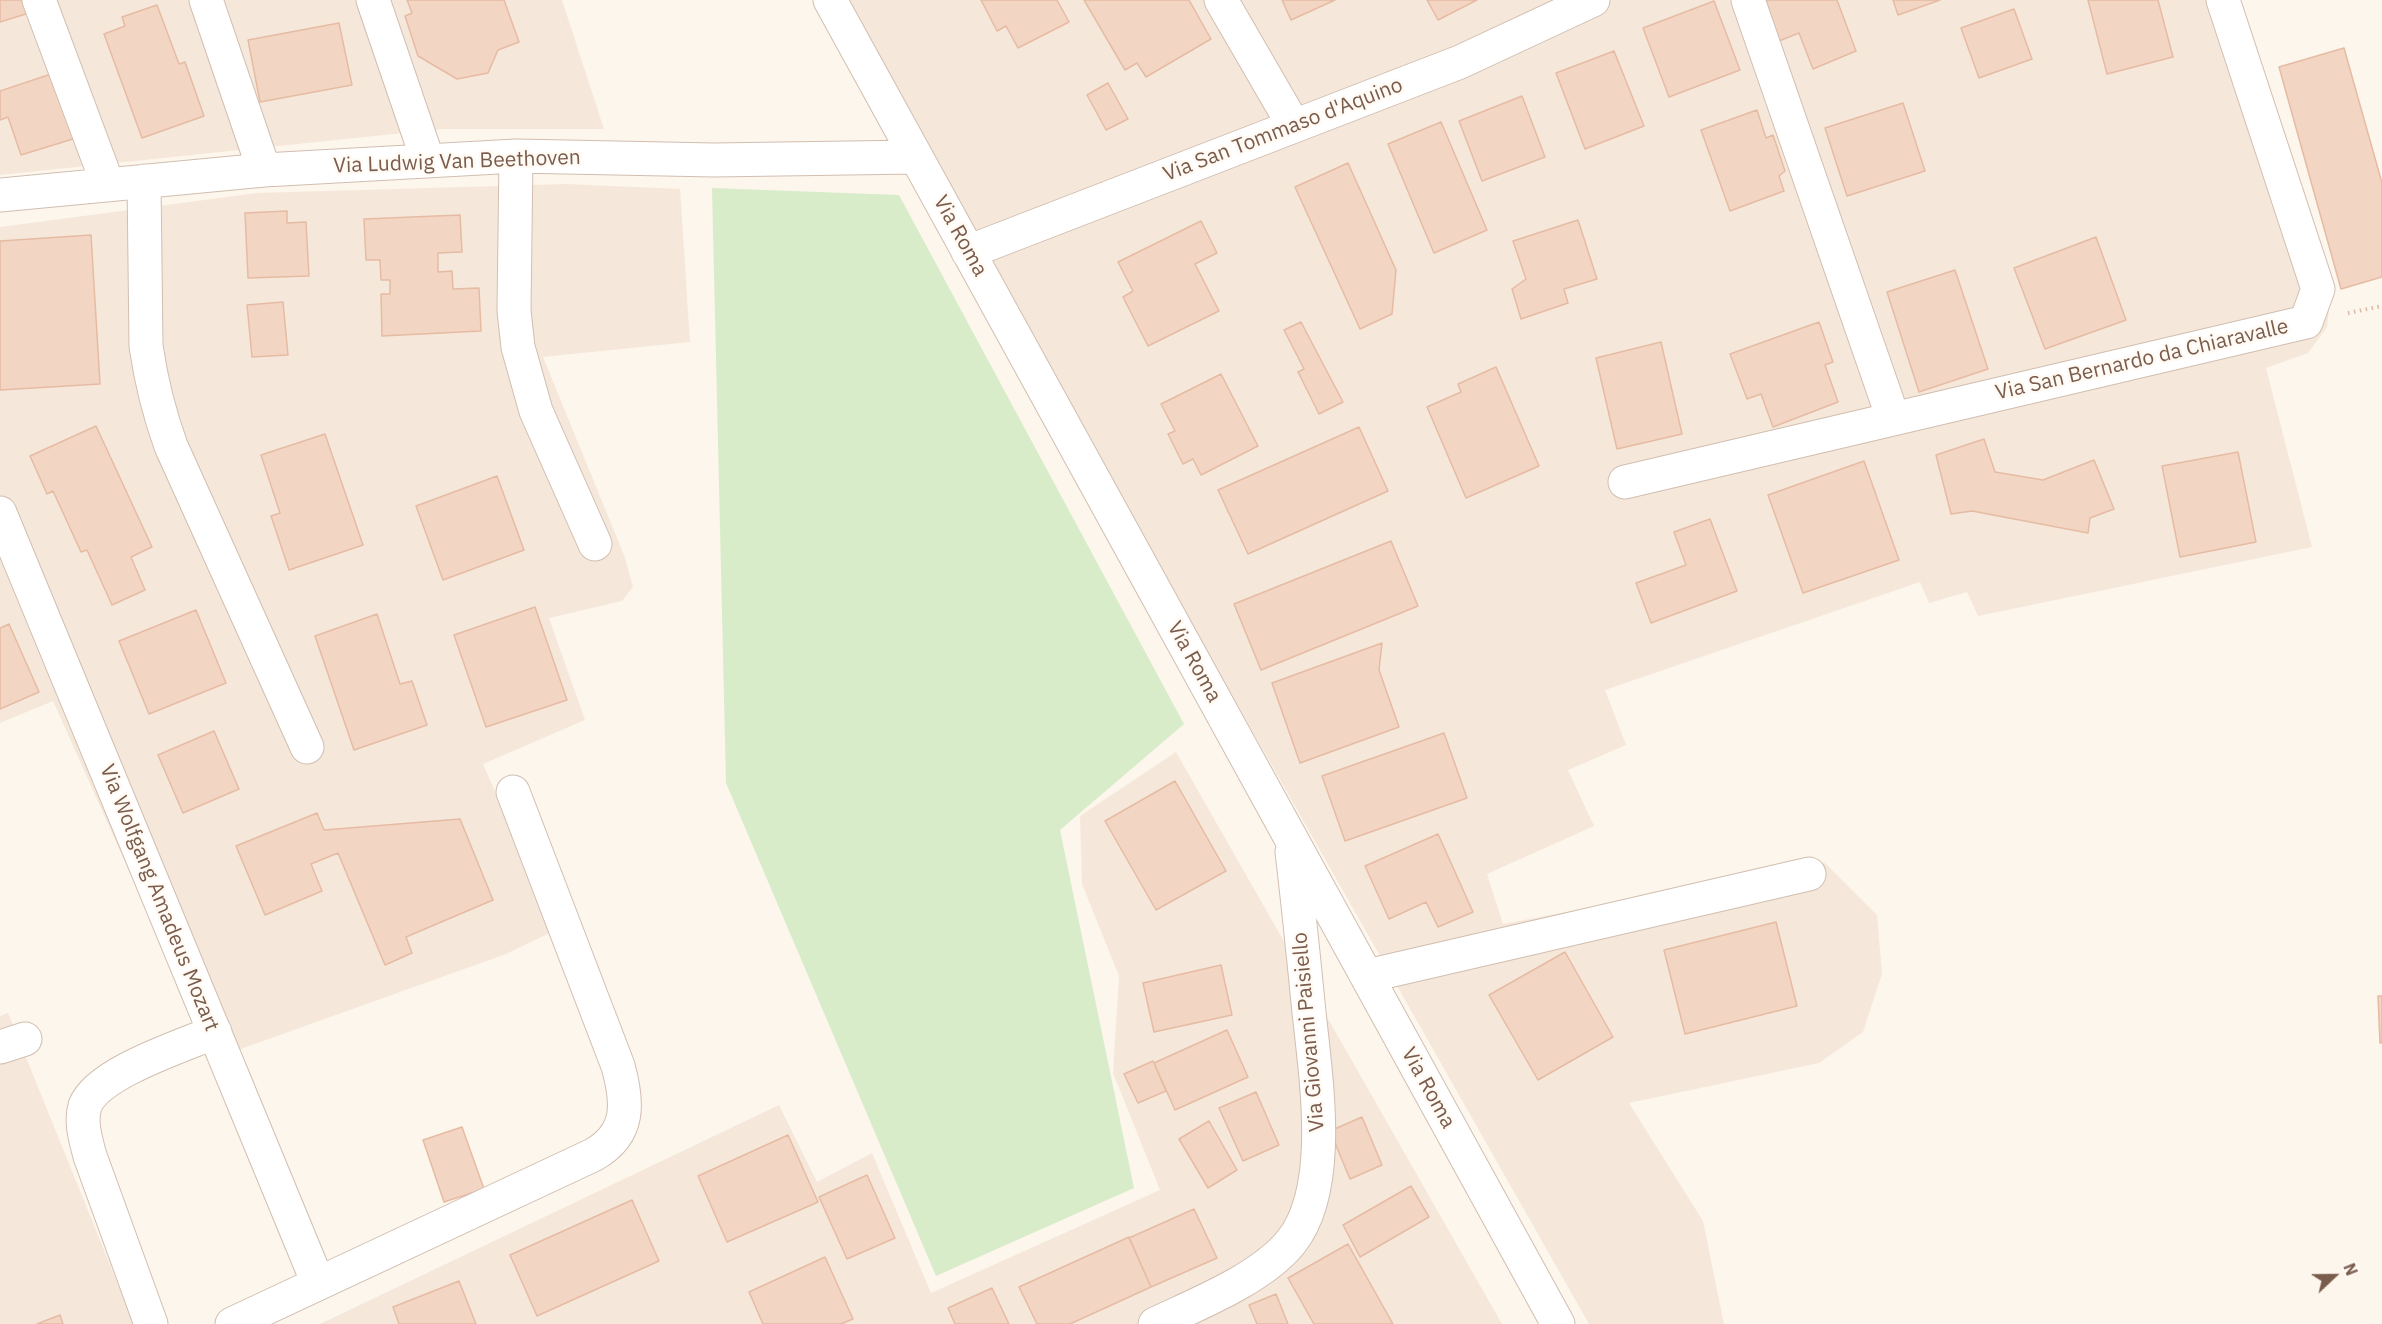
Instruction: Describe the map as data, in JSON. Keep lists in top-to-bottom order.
{
  "streets": {
    "street": [
      "Via San Tommaso d'Aquino",
      "Via Ludwig Van Beethoven",
      "Via Roma",
      "Via San Bernardo da Chiaravalle",
      "Via Wolfgang Amadeus Mozart",
      "Via Giovanni Paisiello"
    ]
  },
  "crossings": [
    ["Via San Tommaso d'Aquino", "Via Roma"],
    ["Via Ludwig Van Beethoven", "Via Roma"],
    ["Via Roma", "Via Giovanni Paisiello"]
  ],
  "north": "right"
}
